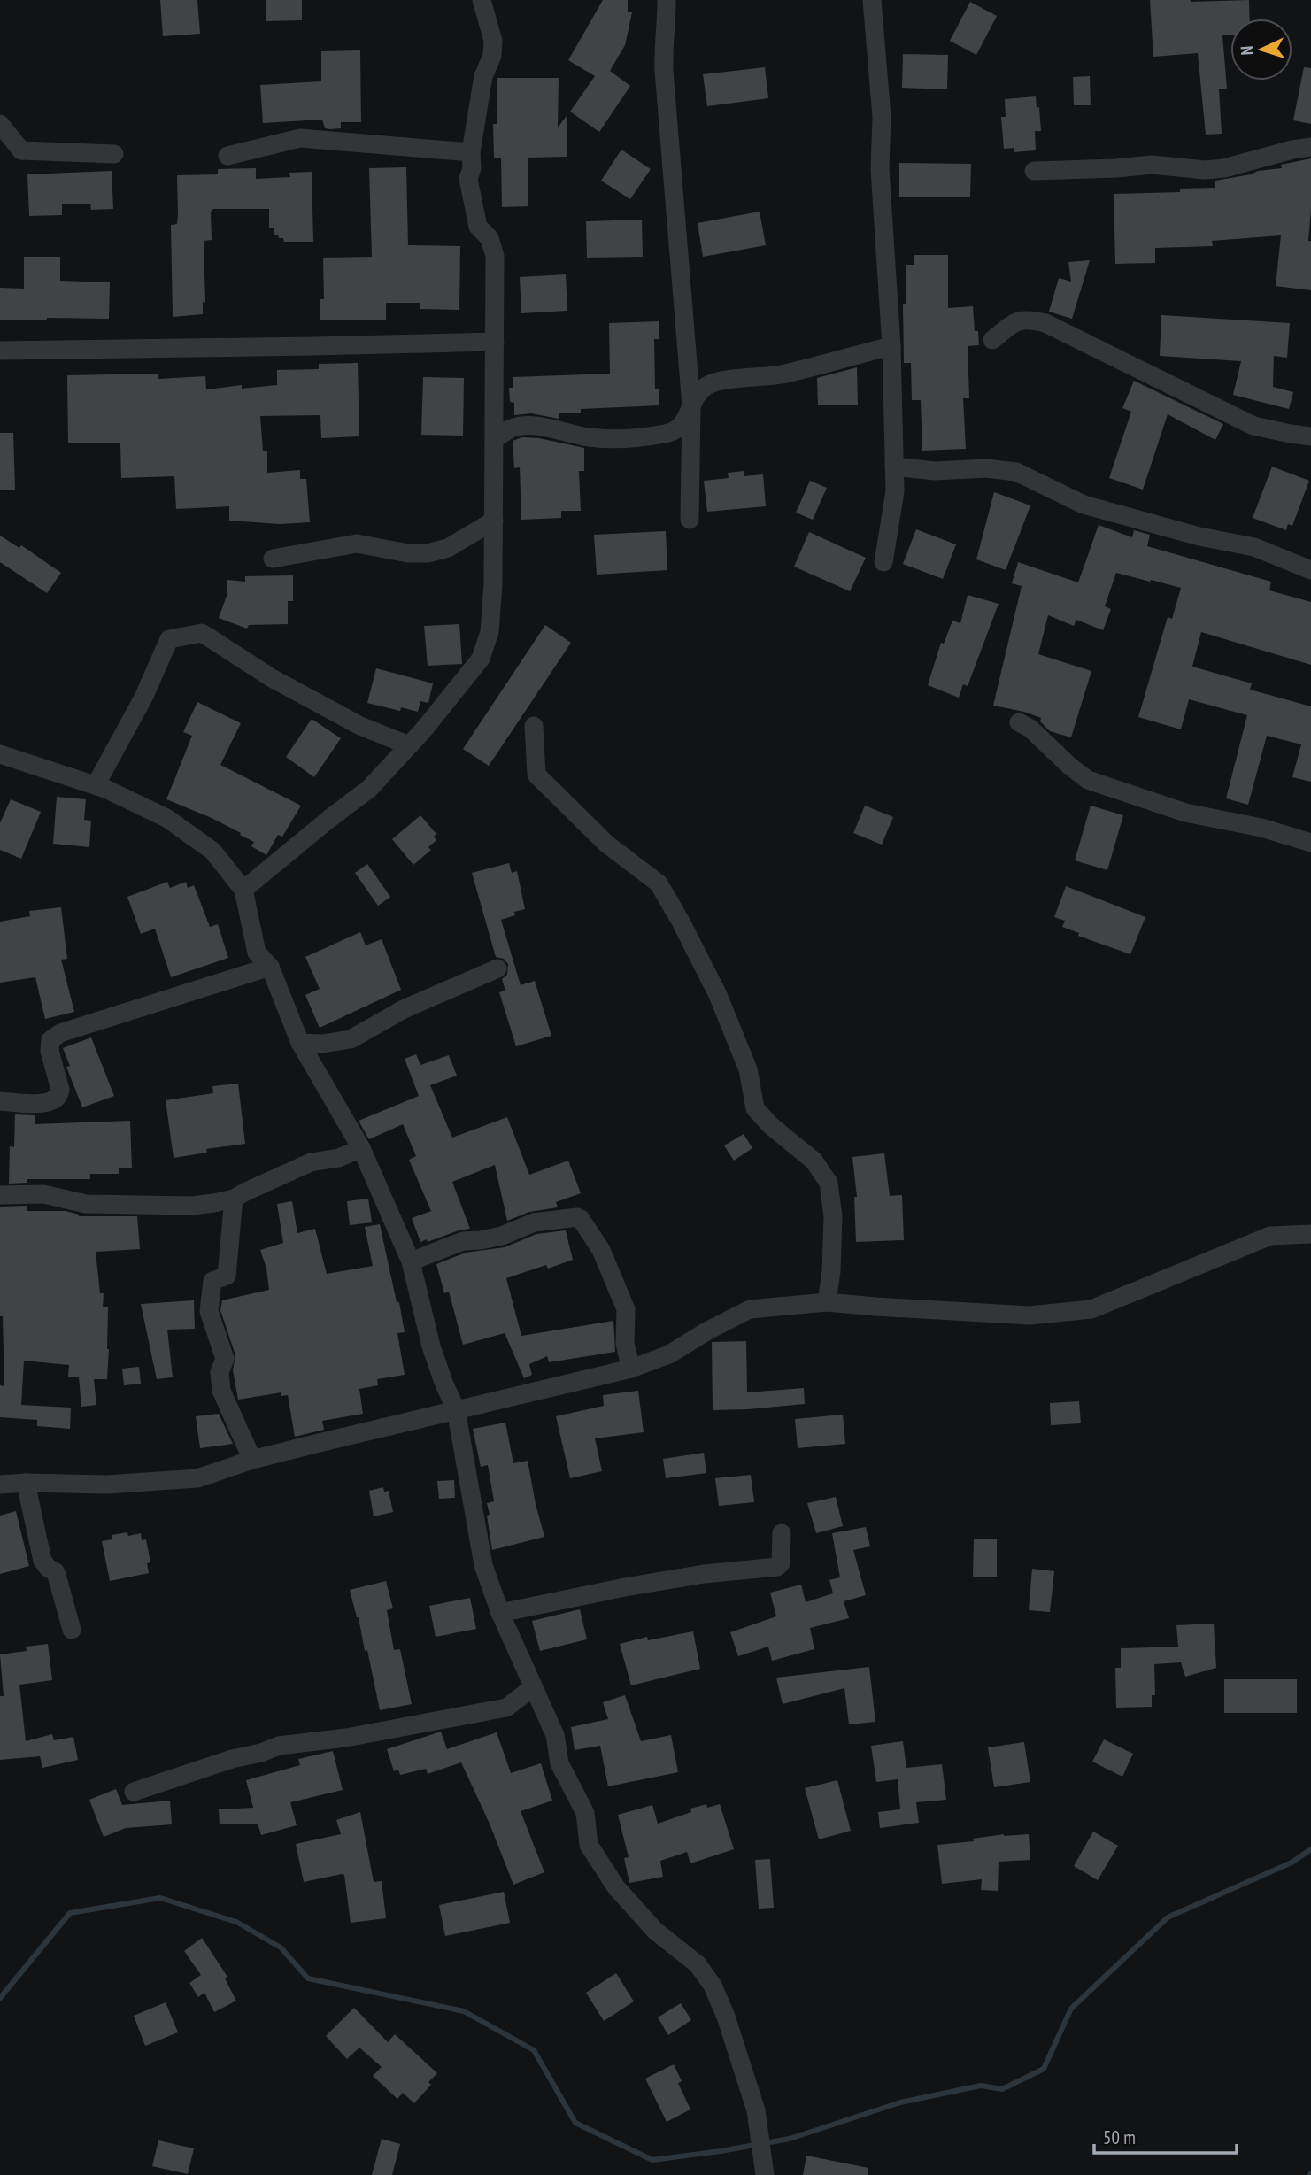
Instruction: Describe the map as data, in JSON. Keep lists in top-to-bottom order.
{
  "scale_bar": "50 m",
  "north": "left"
}
